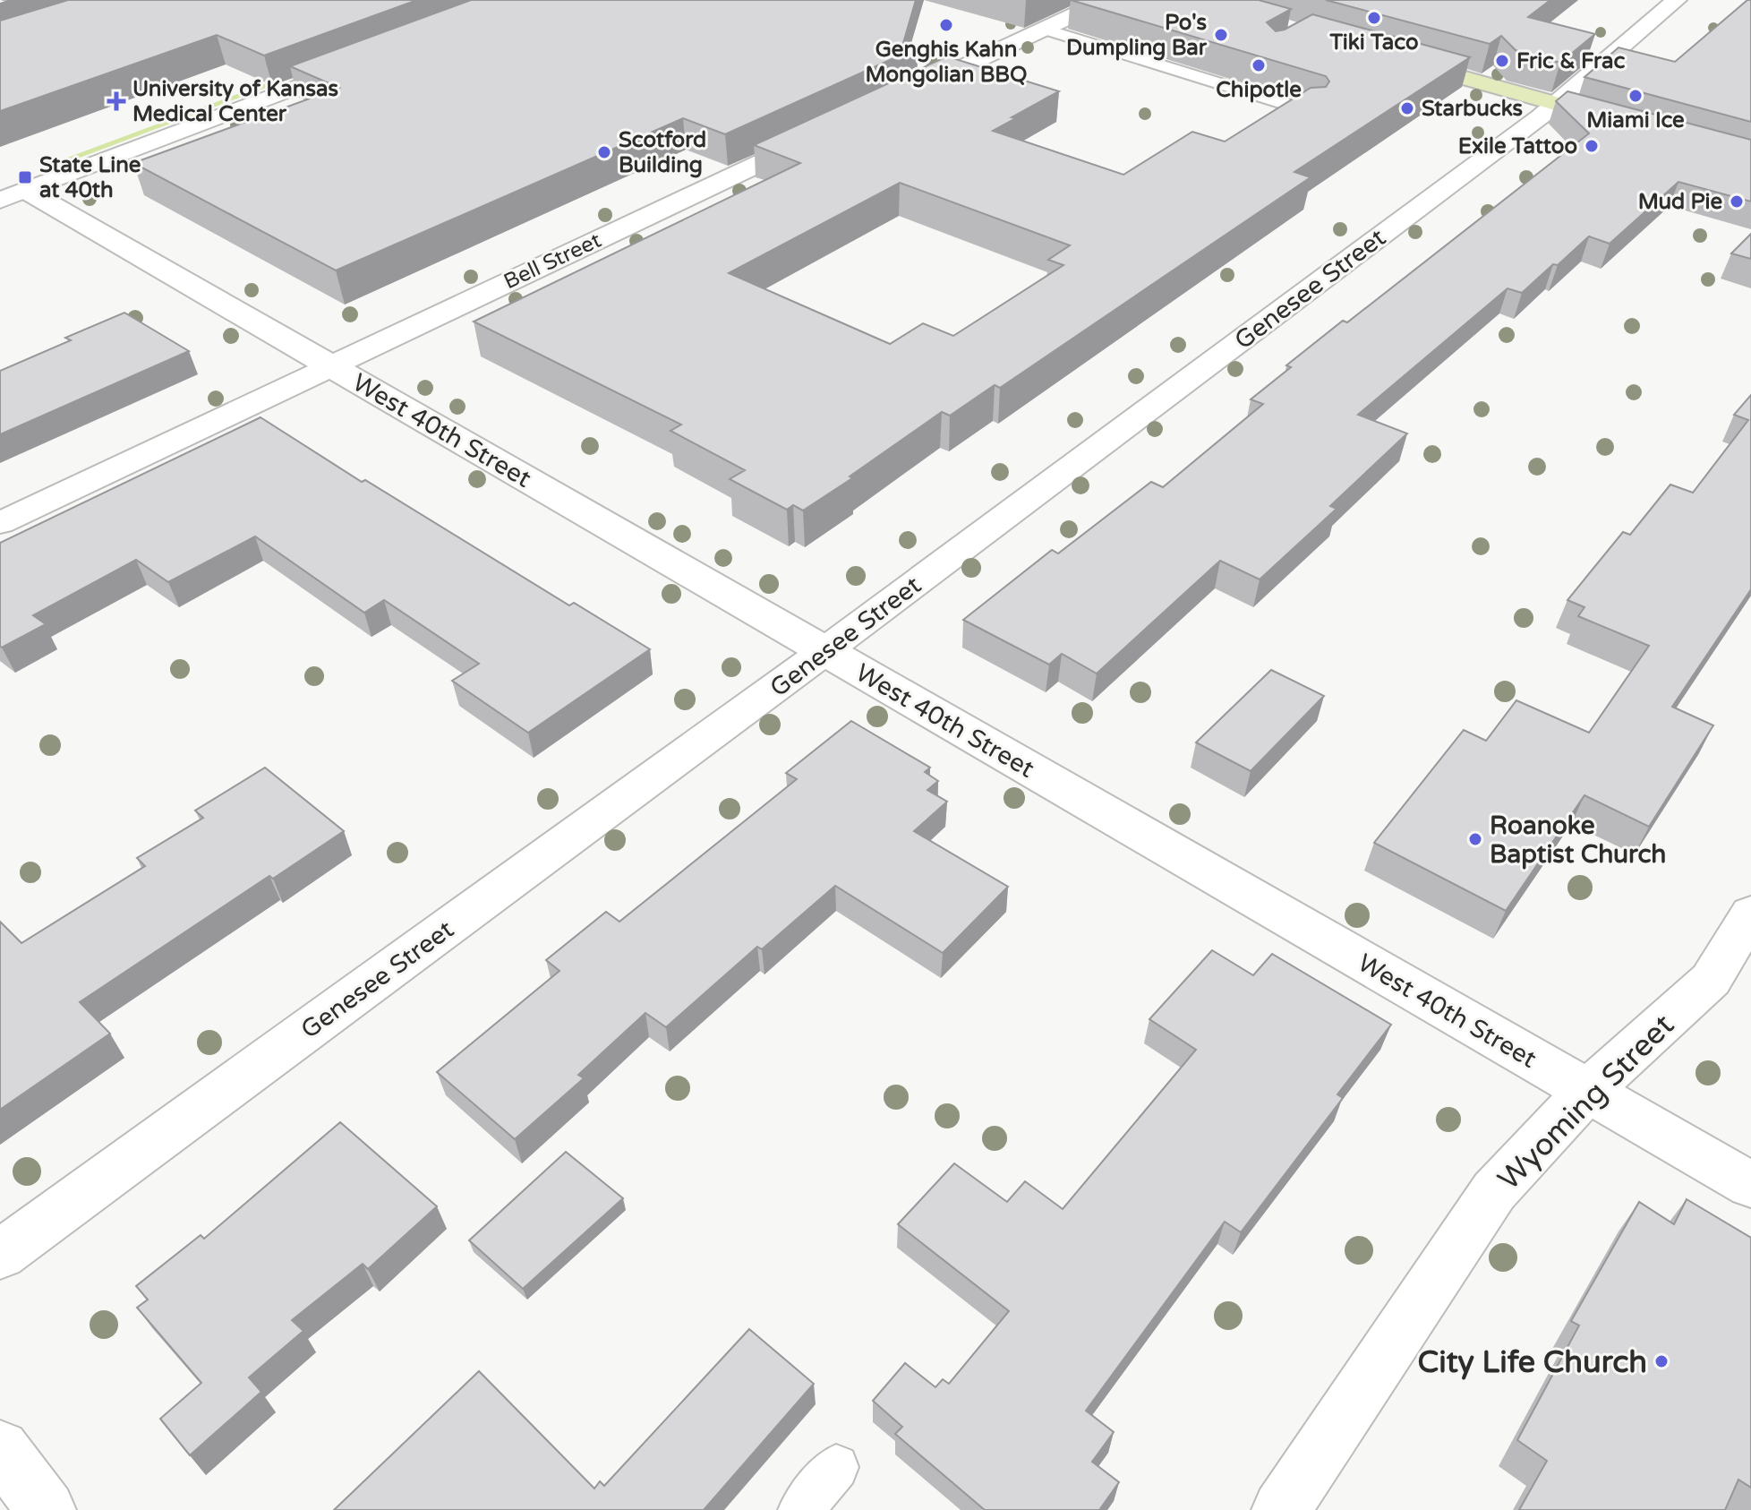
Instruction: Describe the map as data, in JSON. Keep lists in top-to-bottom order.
{
  "streets": {
    "street": [
      "Bell Street",
      "Genesee Street",
      "West 40th Street",
      "Wyoming Street"
    ]
  },
  "crossings": [
    ["Bell Street", "West 40th Street"],
    ["Genesee Street", "West 40th Street"],
    ["West 40th Street", "Wyoming Street"]
  ],
  "places": {
    "other": [
      "Tiki Taco",
      "Genghis Kahn Mongolian BBQ",
      "Po's Dumpling Bar",
      "Fric & Frac",
      "Chipotle",
      "Miami Ice",
      "Starbucks",
      "Exile Tattoo",
      "Scotford Building",
      "Mud Pie",
      "Roanoke Baptist Church",
      "City Life Church"
    ],
    "health": ["University of Kansas Medical Center"],
    "transit": ["State Line at 40th"]
  }
}
